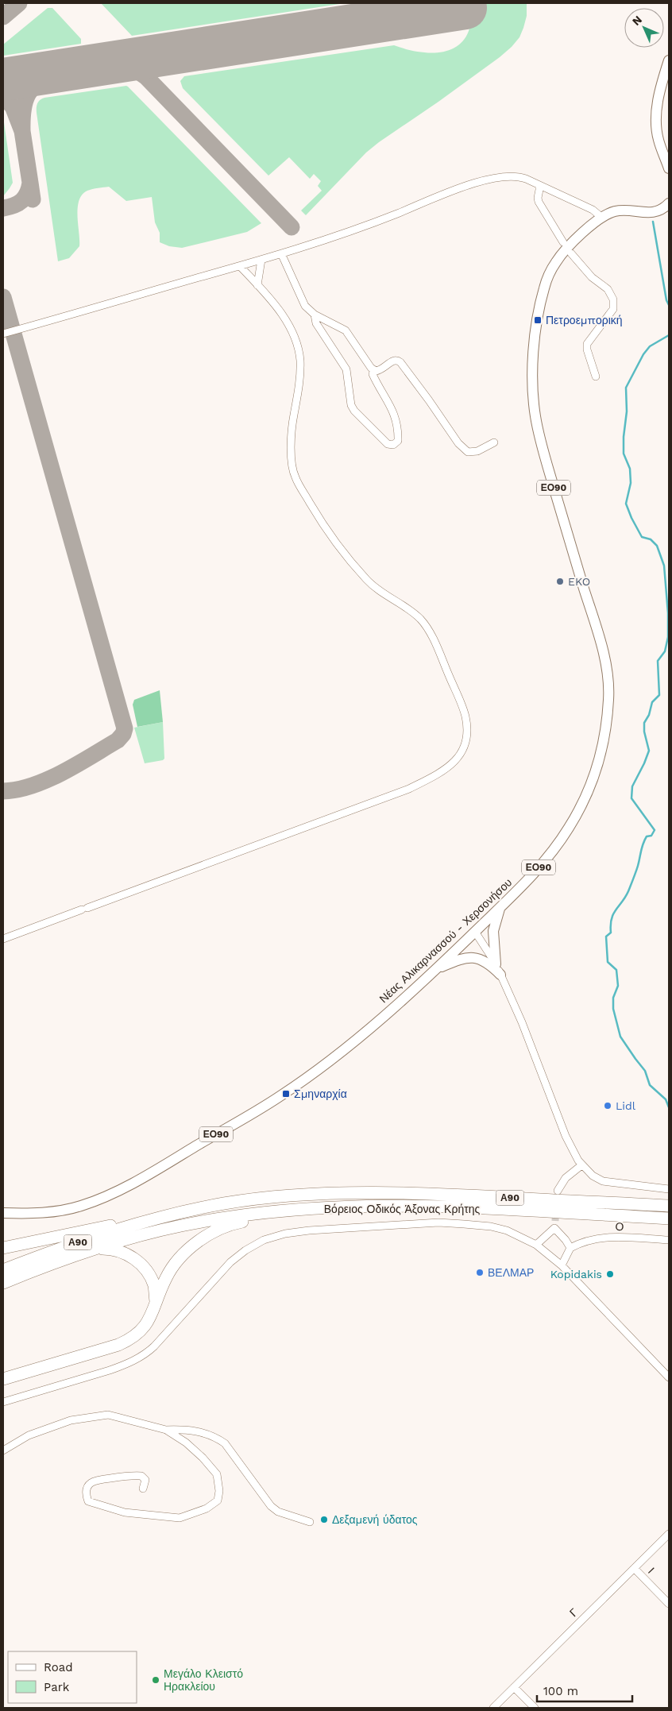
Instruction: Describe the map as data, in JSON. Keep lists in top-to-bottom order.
{
  "streets": {
    "highway": ["Α90", "Βόρειος Οδικός Άξονας Κρήτης"],
    "main road": ["ΕΟ90", "Νέας Αλικαρνασσού - Χερσονήσου"],
    "street": ["Ο", "Ι", "Γ"]
  },
  "crossings": [
    ["Ι", "Γ"]
  ],
  "places": {
    "transit": ["Πετροεμπορική", "Σμηναρχία"],
    "other": [
      "EKO",
      "Lidl",
      "ΒΕΛΜΑΡ",
      "Kopidakis",
      "Δεξαμενή ύδατος",
      "Μεγάλο Κλειστό Ηρακλείου"
    ]
  },
  "legend": ["Road", "Park"],
  "scale_bar": "100 m",
  "north": "top left"
}
